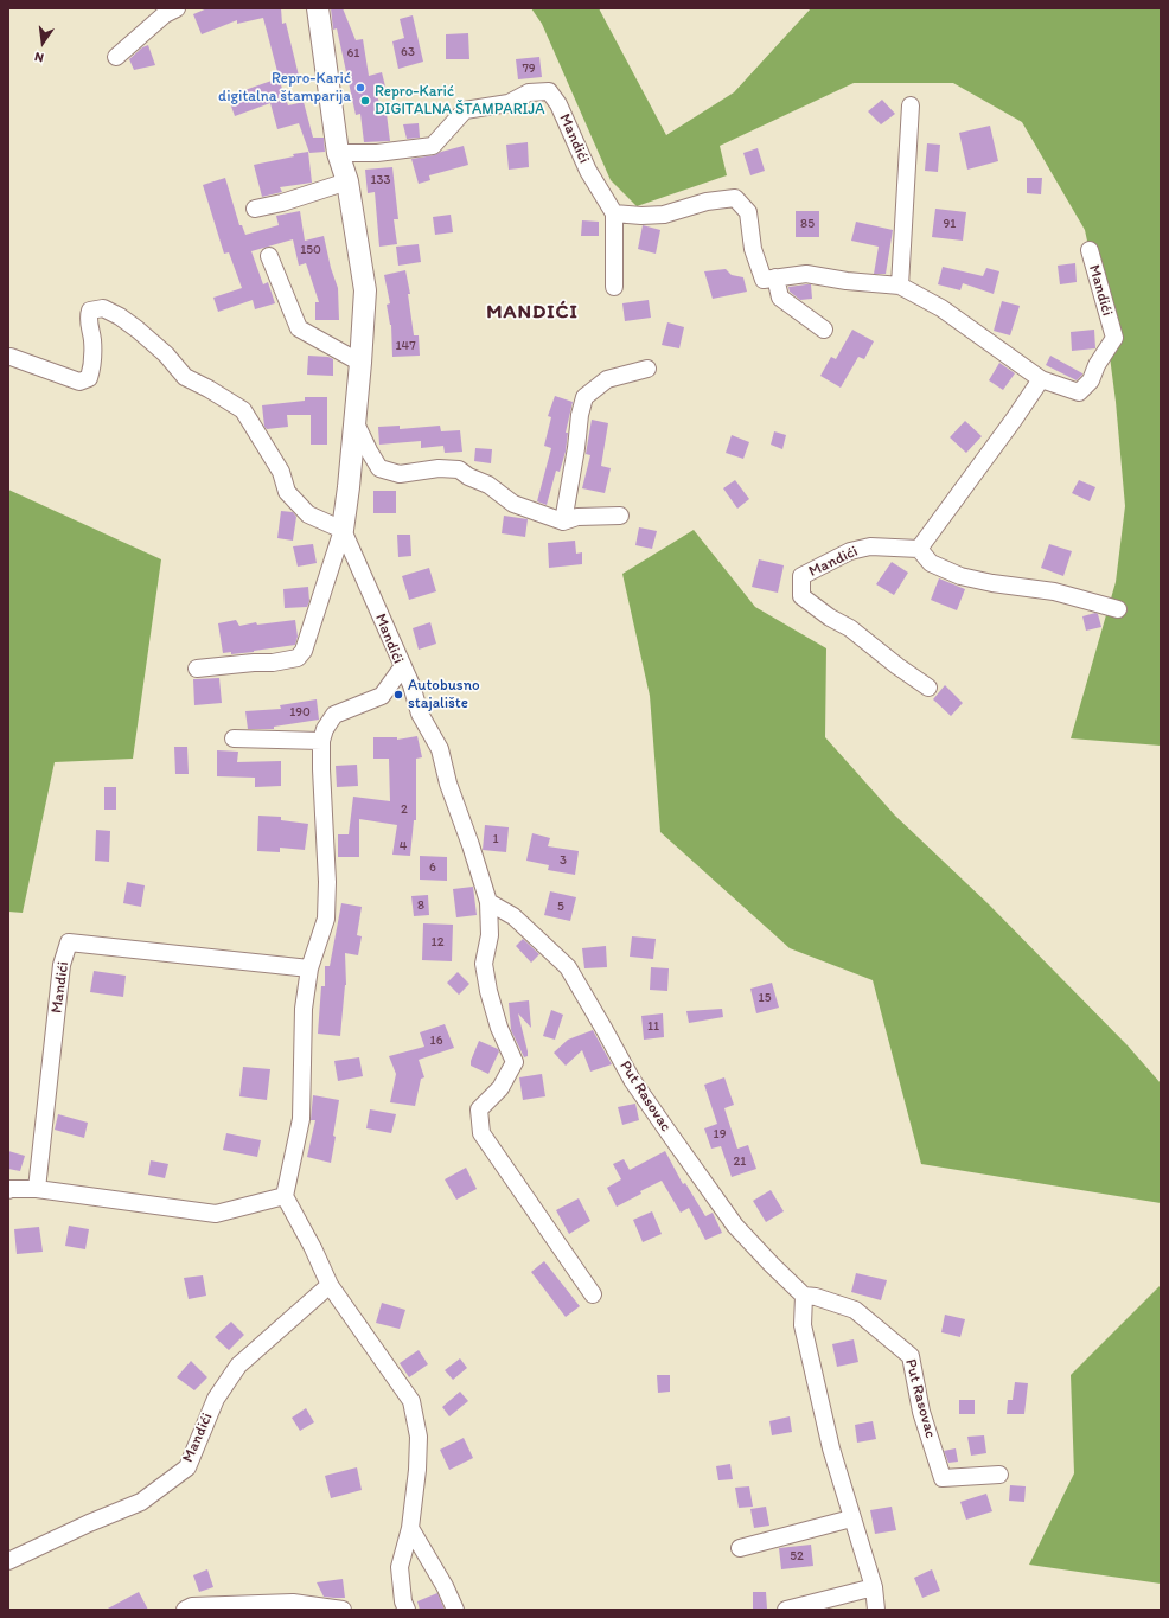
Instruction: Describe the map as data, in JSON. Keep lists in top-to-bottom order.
{
  "streets": {
    "street": ["Mandići", "Put Rasovac"]
  },
  "districts": ["MANDIĆI"],
  "places": ["Repro-Karić digitalna štamparija", "Repro-Karić DIGITALNA ŠTAMPARIJA", "Autobusno stajalište"],
  "house_numbers": [
    "63",
    "61",
    "79",
    "133",
    "85",
    "91",
    "150",
    "147",
    "190",
    "2",
    "1",
    "4",
    "3",
    "6",
    "8",
    "5",
    "12",
    "15",
    "11",
    "16",
    "19",
    "21",
    "52"
  ],
  "north": "bottom"
}
